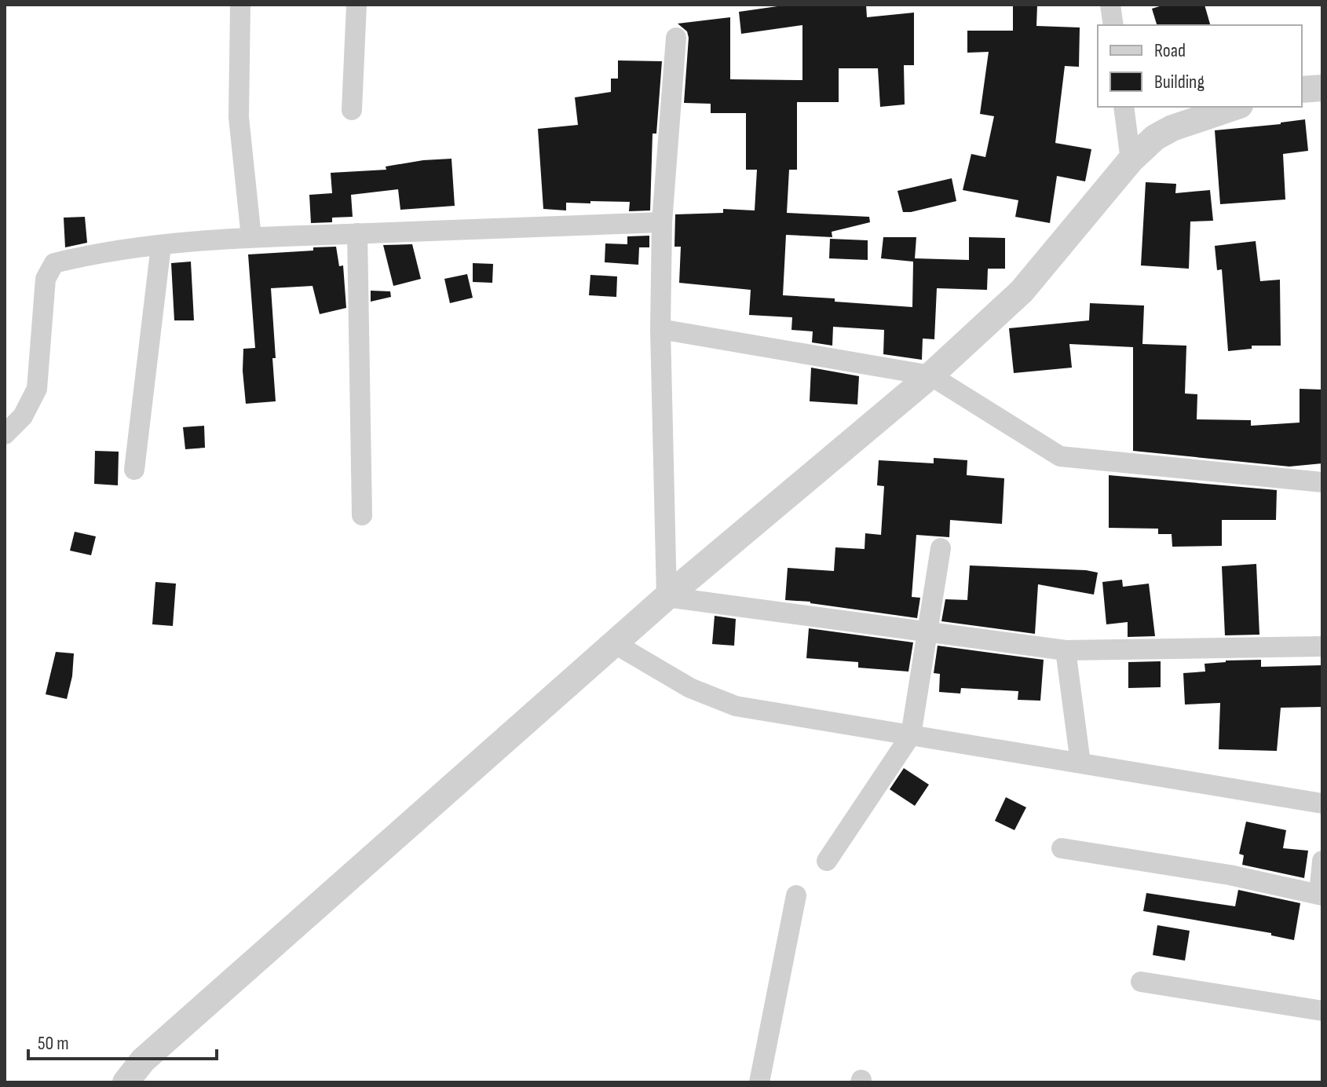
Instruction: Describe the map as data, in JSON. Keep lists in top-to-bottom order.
{
  "legend": ["Road", "Building"],
  "scale_bar": "50 m"
}
